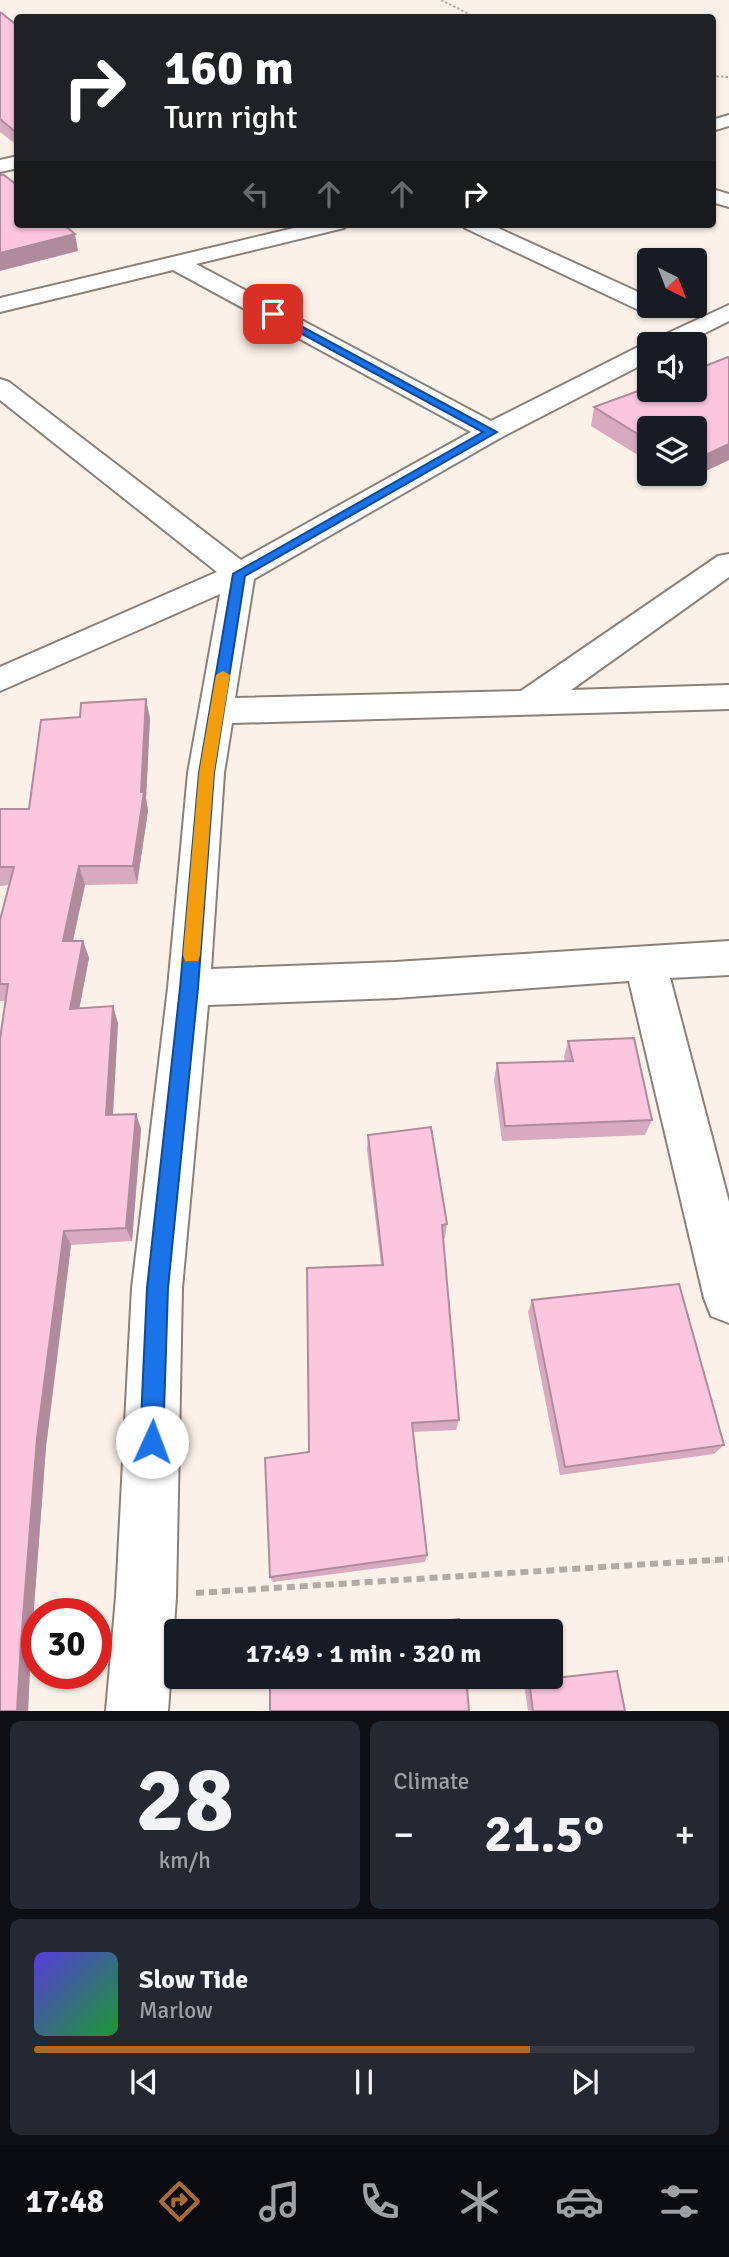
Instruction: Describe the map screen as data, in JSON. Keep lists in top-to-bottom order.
{
  "north": "bottom right",
  "page": {
    "turn": ["160 m", "Turn right"],
    "limit": "30",
    "trip": "17:49 · 1 min · 320 m",
    "tile": [
      ["28", "km/h"],
      "Climate"
    ],
    "heat": ["−", "21.5°", "+"],
    "song": ["Slow Tide", "Marlow"],
    "tabs": "17:48"
  }
}
